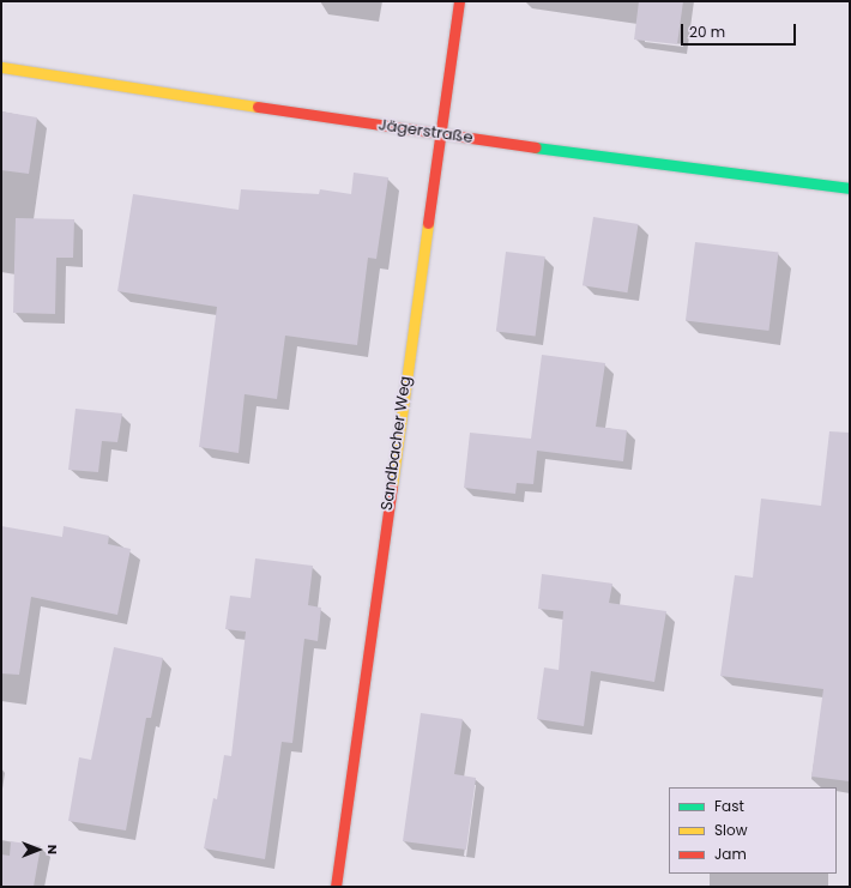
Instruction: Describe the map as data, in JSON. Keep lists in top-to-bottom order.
{
  "streets": {
    "street": ["Jägerstraße", "Sandbacher Weg"]
  },
  "crossings": [
    ["Jägerstraße", "Sandbacher Weg"]
  ],
  "legend": ["Fast", "Slow", "Jam"],
  "scale_bar": "20 m",
  "north": "right"
}
